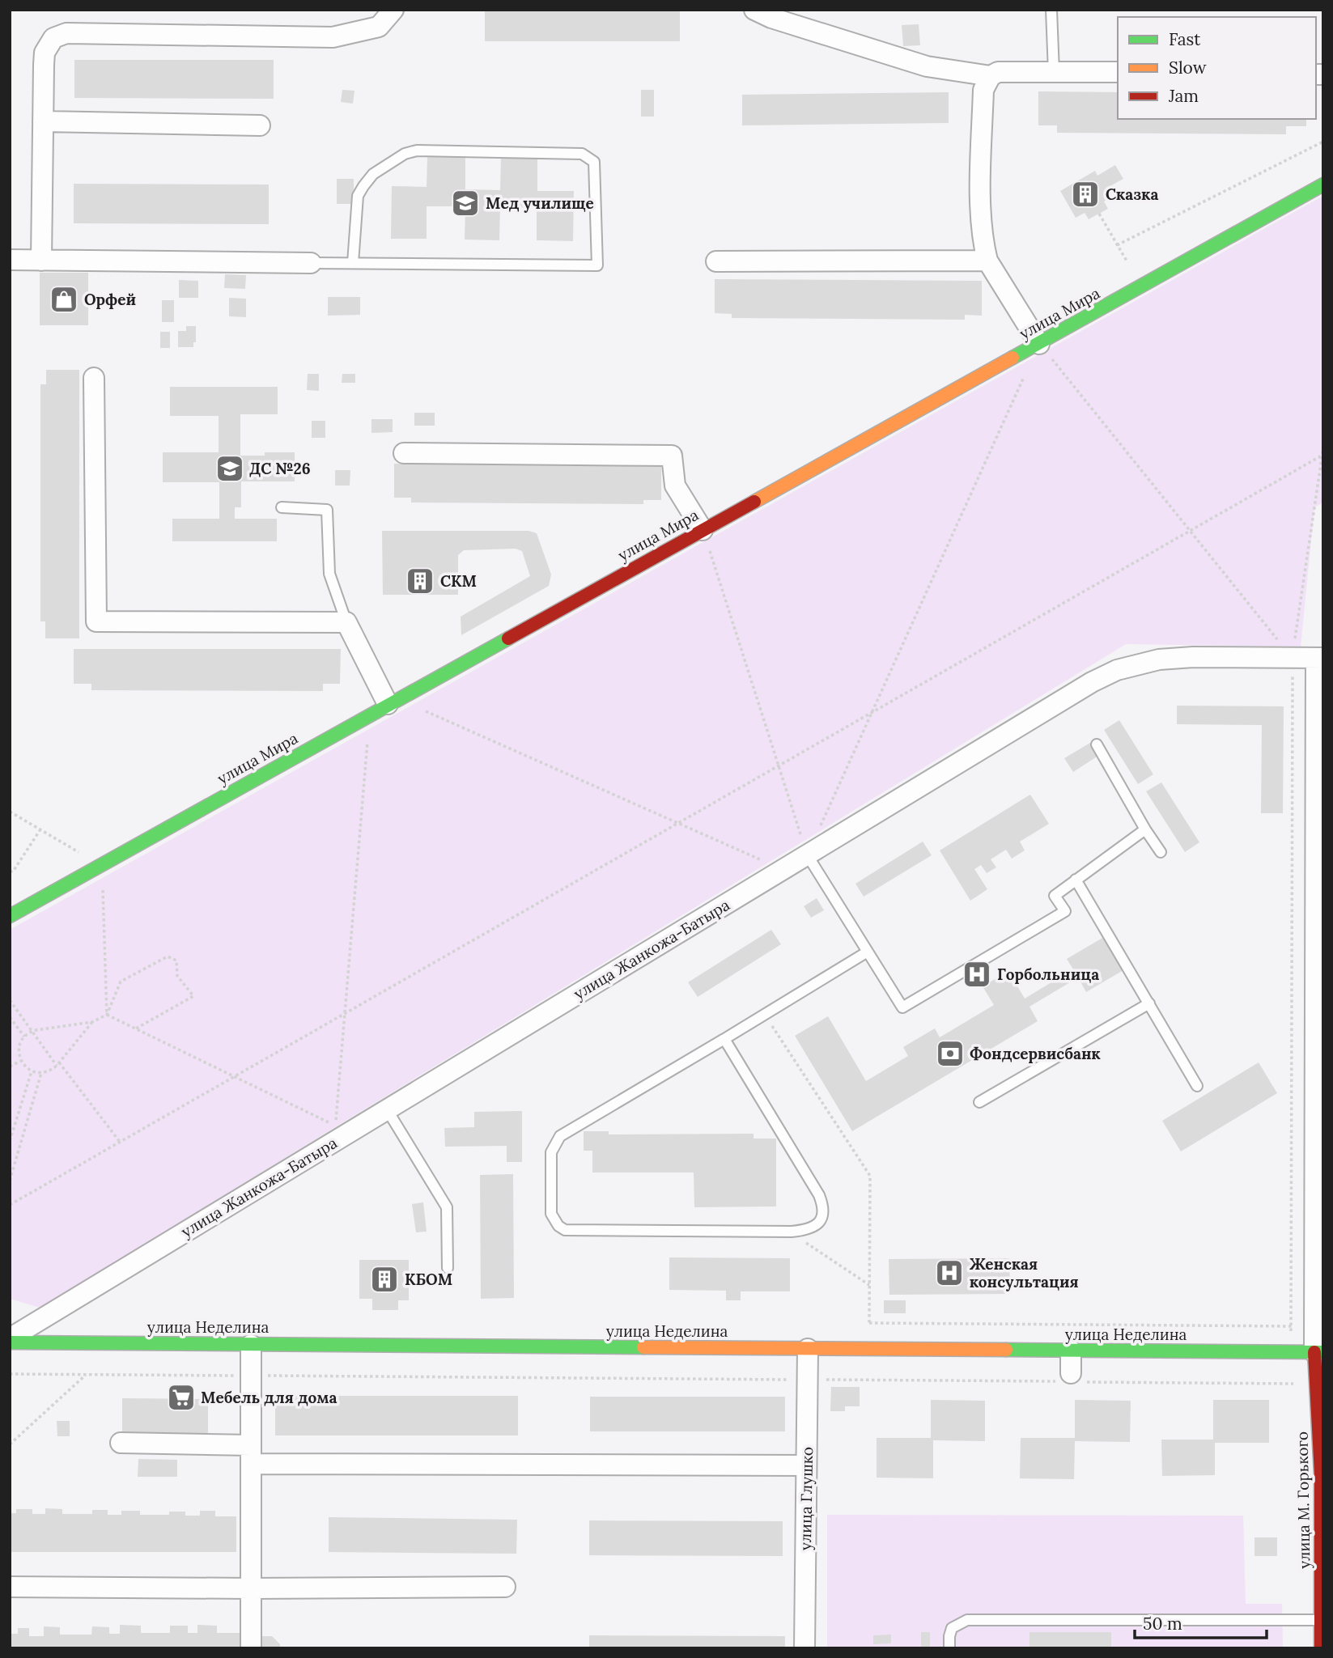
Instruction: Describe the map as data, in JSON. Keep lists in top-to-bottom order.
{
  "streets": {
    "street": [
      "улица Мира",
      "улица Жанкожа-Батыра",
      "улица Неделина",
      "улица Глушко",
      "улица М. Горького"
    ]
  },
  "crossings": [
    ["улица Неделина", "улица Глушко"],
    ["улица Неделина", "улица М. Горького"]
  ],
  "places": {
    "building": ["Сказка", "СКМ", "КБОМ"],
    "school or university": ["Мед училище", "ДС №26"],
    "shop": ["Орфей"],
    "hospital": ["Горбольница", "Женская консультация"],
    "bank": ["Фондсервисбанк"],
    "supermarket": ["Мебель для дома"]
  },
  "legend": ["Fast", "Slow", "Jam"],
  "scale_bar": "50 m"
}
